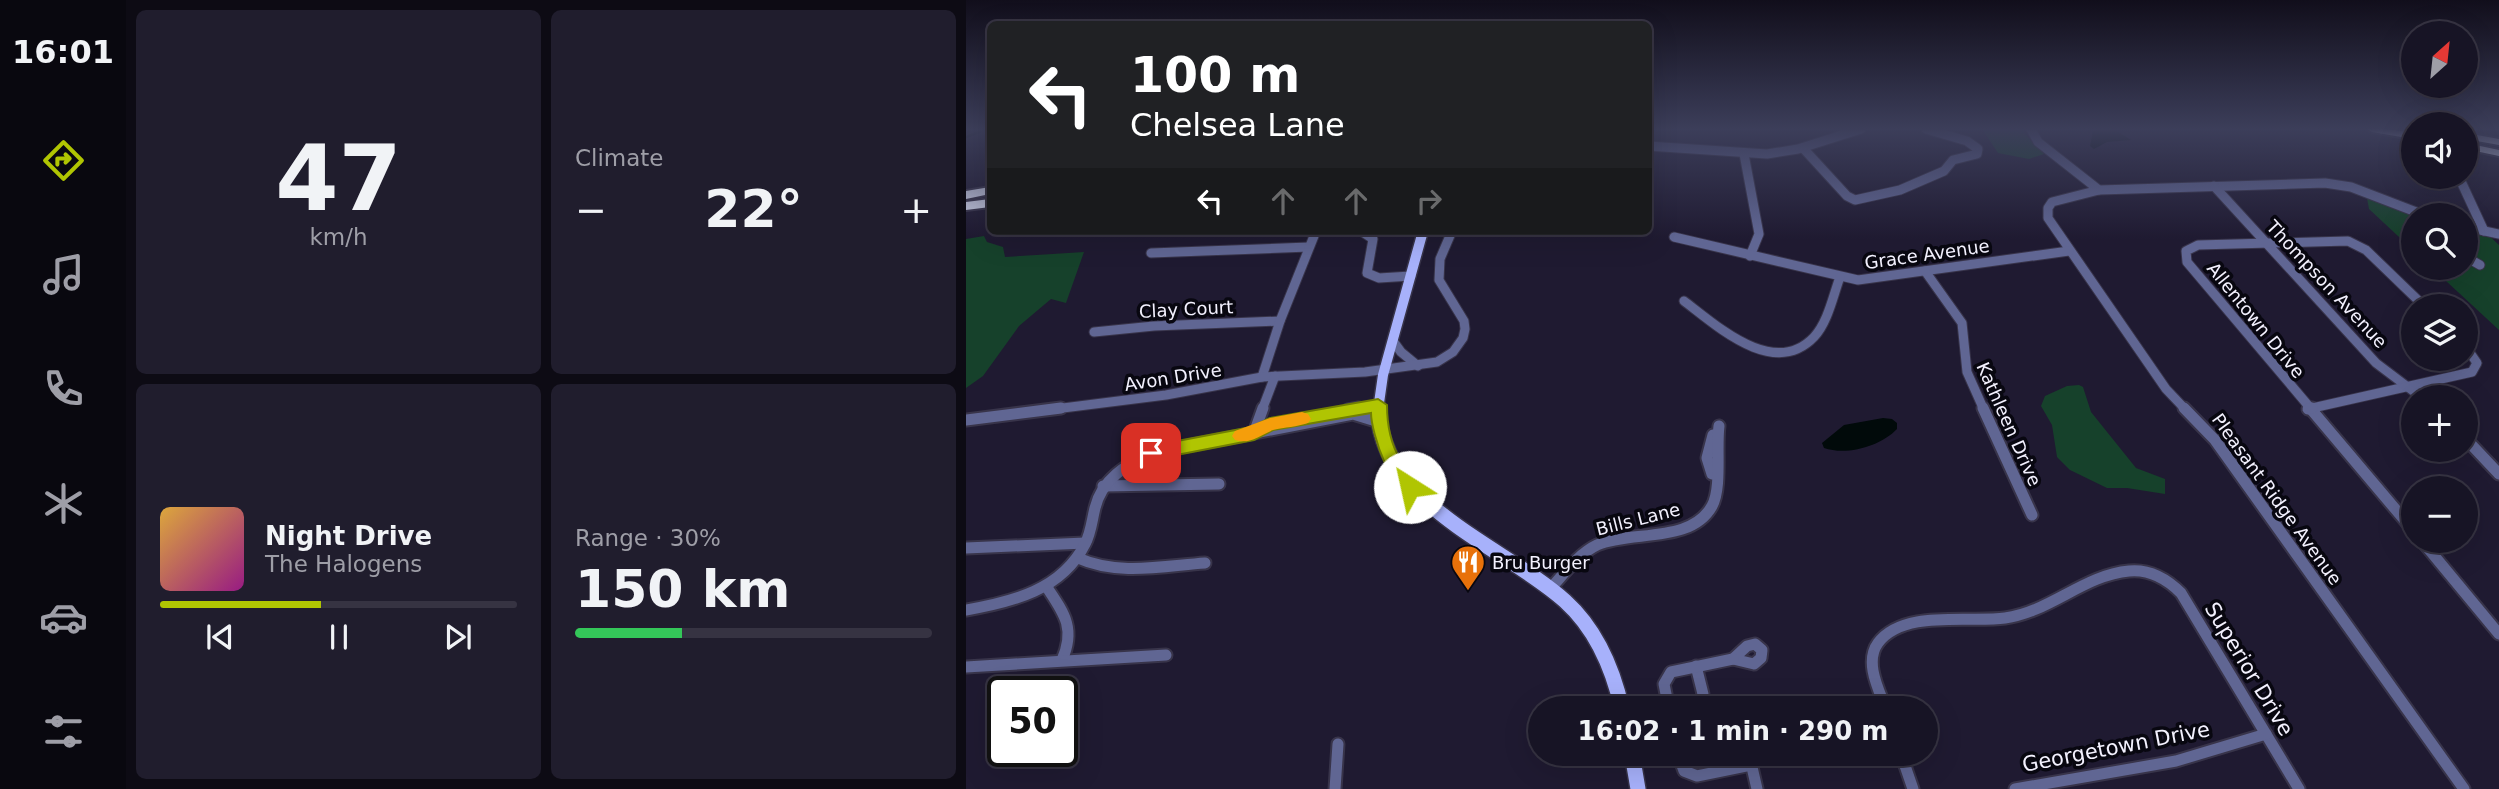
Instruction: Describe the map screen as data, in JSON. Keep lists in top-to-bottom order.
{
  "streets": {
    "street": [
      "Grace Avenue",
      "Thompson Avenue",
      "Clay Court",
      "Allentown Drive",
      "Avon Drive",
      "Kathleen Drive",
      "Pleasant Ridge Avenue",
      "Bills Lane",
      "Superior Drive",
      "Georgetown Drive"
    ]
  },
  "crossings": [
    ["Grace Avenue", "Kathleen Drive"],
    ["Grace Avenue", "Pleasant Ridge Avenue"],
    ["Thompson Avenue", "Allentown Drive"],
    ["Superior Drive", "Georgetown Drive"]
  ],
  "places": {
    "restaurant": ["Bru Burger"]
  },
  "north": "top right",
  "page": {
    "tabs": "16:01",
    "tile": [
      ["47", "km/h"],
      "Climate",
      ["Range · 30%", "150 km"]
    ],
    "map_buttons": ["+", "−"],
    "turn": ["100 m", "Chelsea Lane"],
    "heat": ["−", "22°", "+"],
    "song": ["Night Drive", "The Halogens"],
    "limit": "50",
    "trip": "16:02 · 1 min · 290 m"
  }
}
